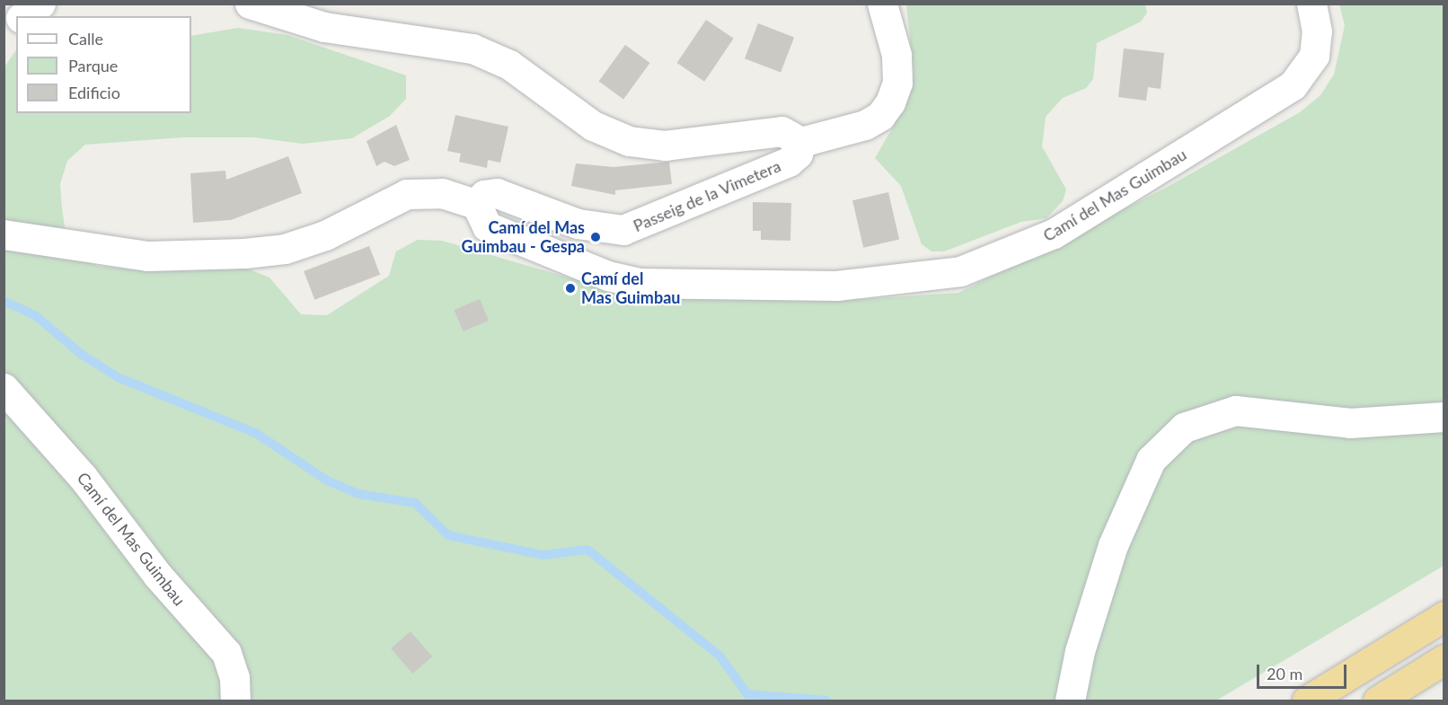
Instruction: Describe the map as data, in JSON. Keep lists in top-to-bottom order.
{
  "streets": {
    "street": ["Camí del Mas Guimbau", "Passeig de la Vimetera"]
  },
  "crossings": [
    ["Camí del Mas Guimbau", "Passeig de la Vimetera"]
  ],
  "places": ["Camí del Mas Guimbau - Gespa", "Camí del Mas Guimbau"],
  "legend": ["Calle", "Parque", "Edificio"],
  "scale_bar": "20 m"
}
